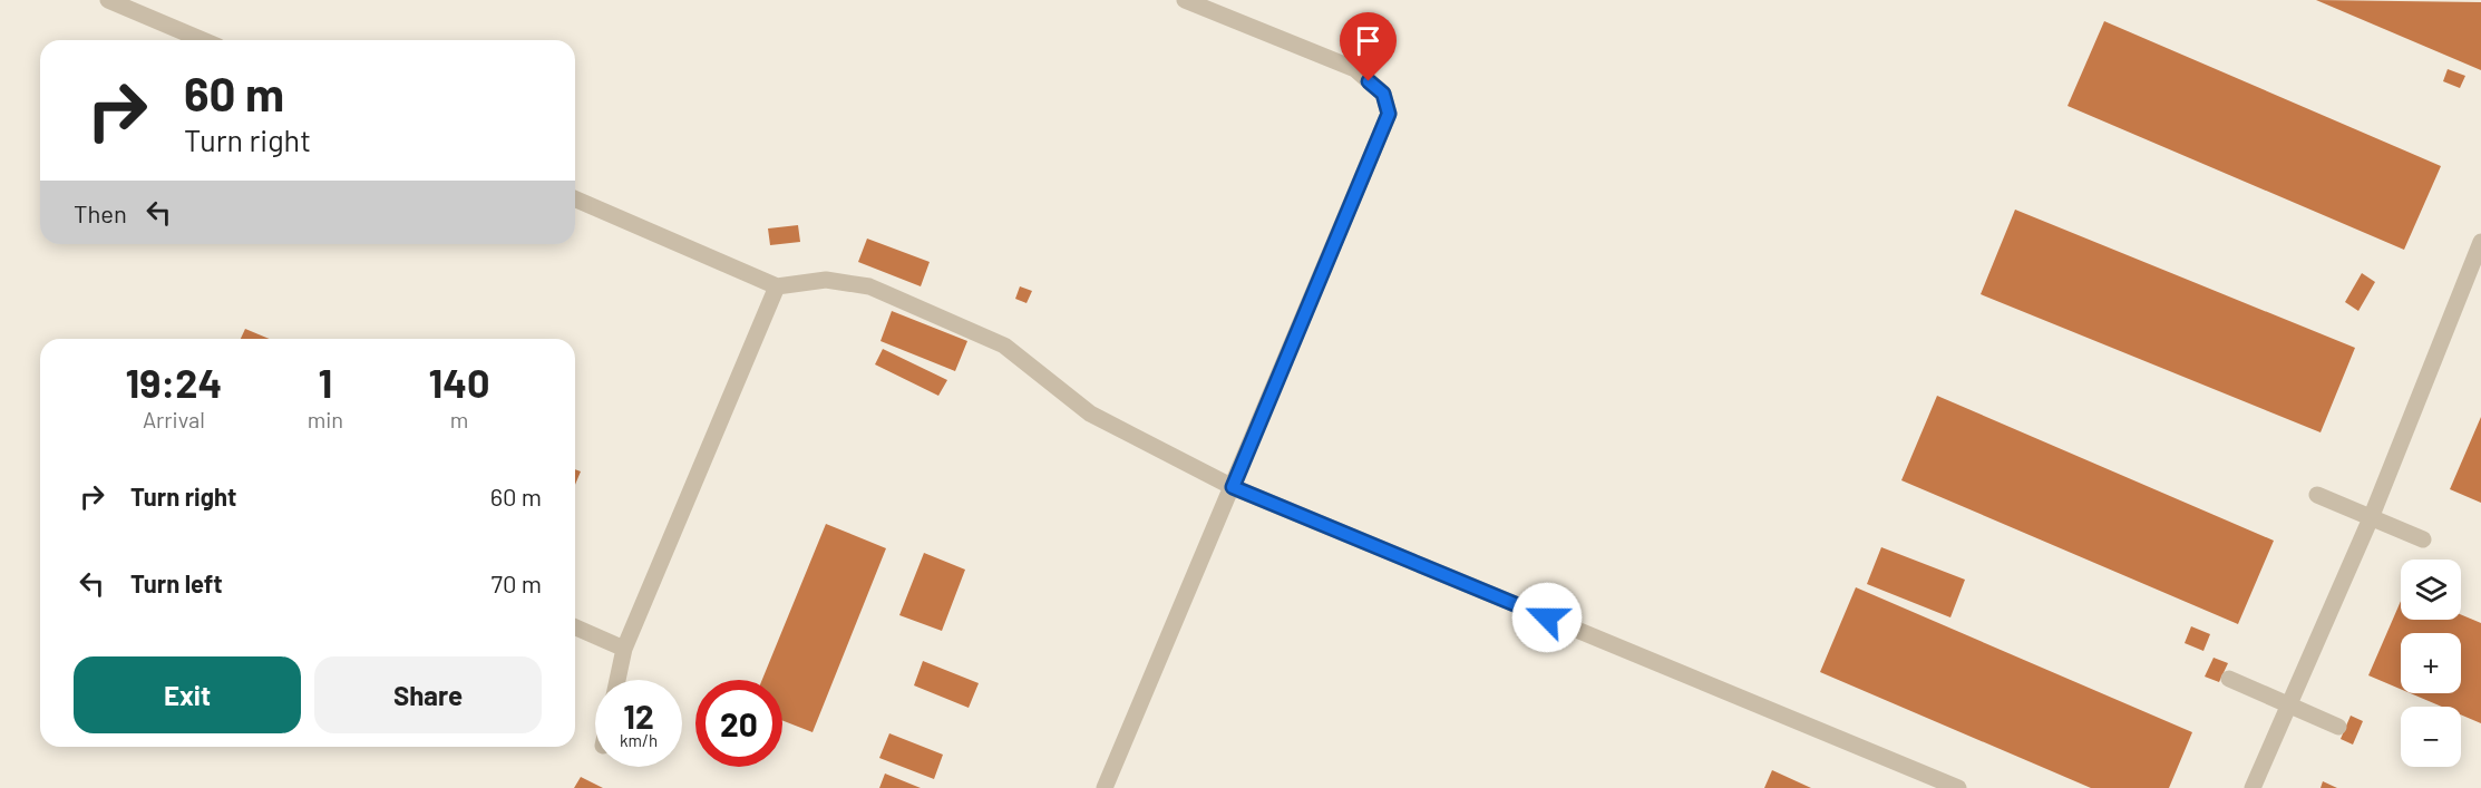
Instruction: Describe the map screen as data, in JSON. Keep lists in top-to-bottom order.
{
  "page": {
    "turn": ["60 m", "Turn right"],
    "then": "Then",
    "eta": [
      "19:24",
      "Arrival",
      "1",
      "min",
      "140",
      "m"
    ],
    "list": [
      {
        "name": "Turn right",
        "value": "60 m"
      },
      {
        "name": "Turn left",
        "value": "70 m"
      }
    ],
    "map_buttons": ["+", "−"],
    "buttons": ["Exit", "Share"],
    "speed": "12 km/h",
    "limit": "20"
  }
}
